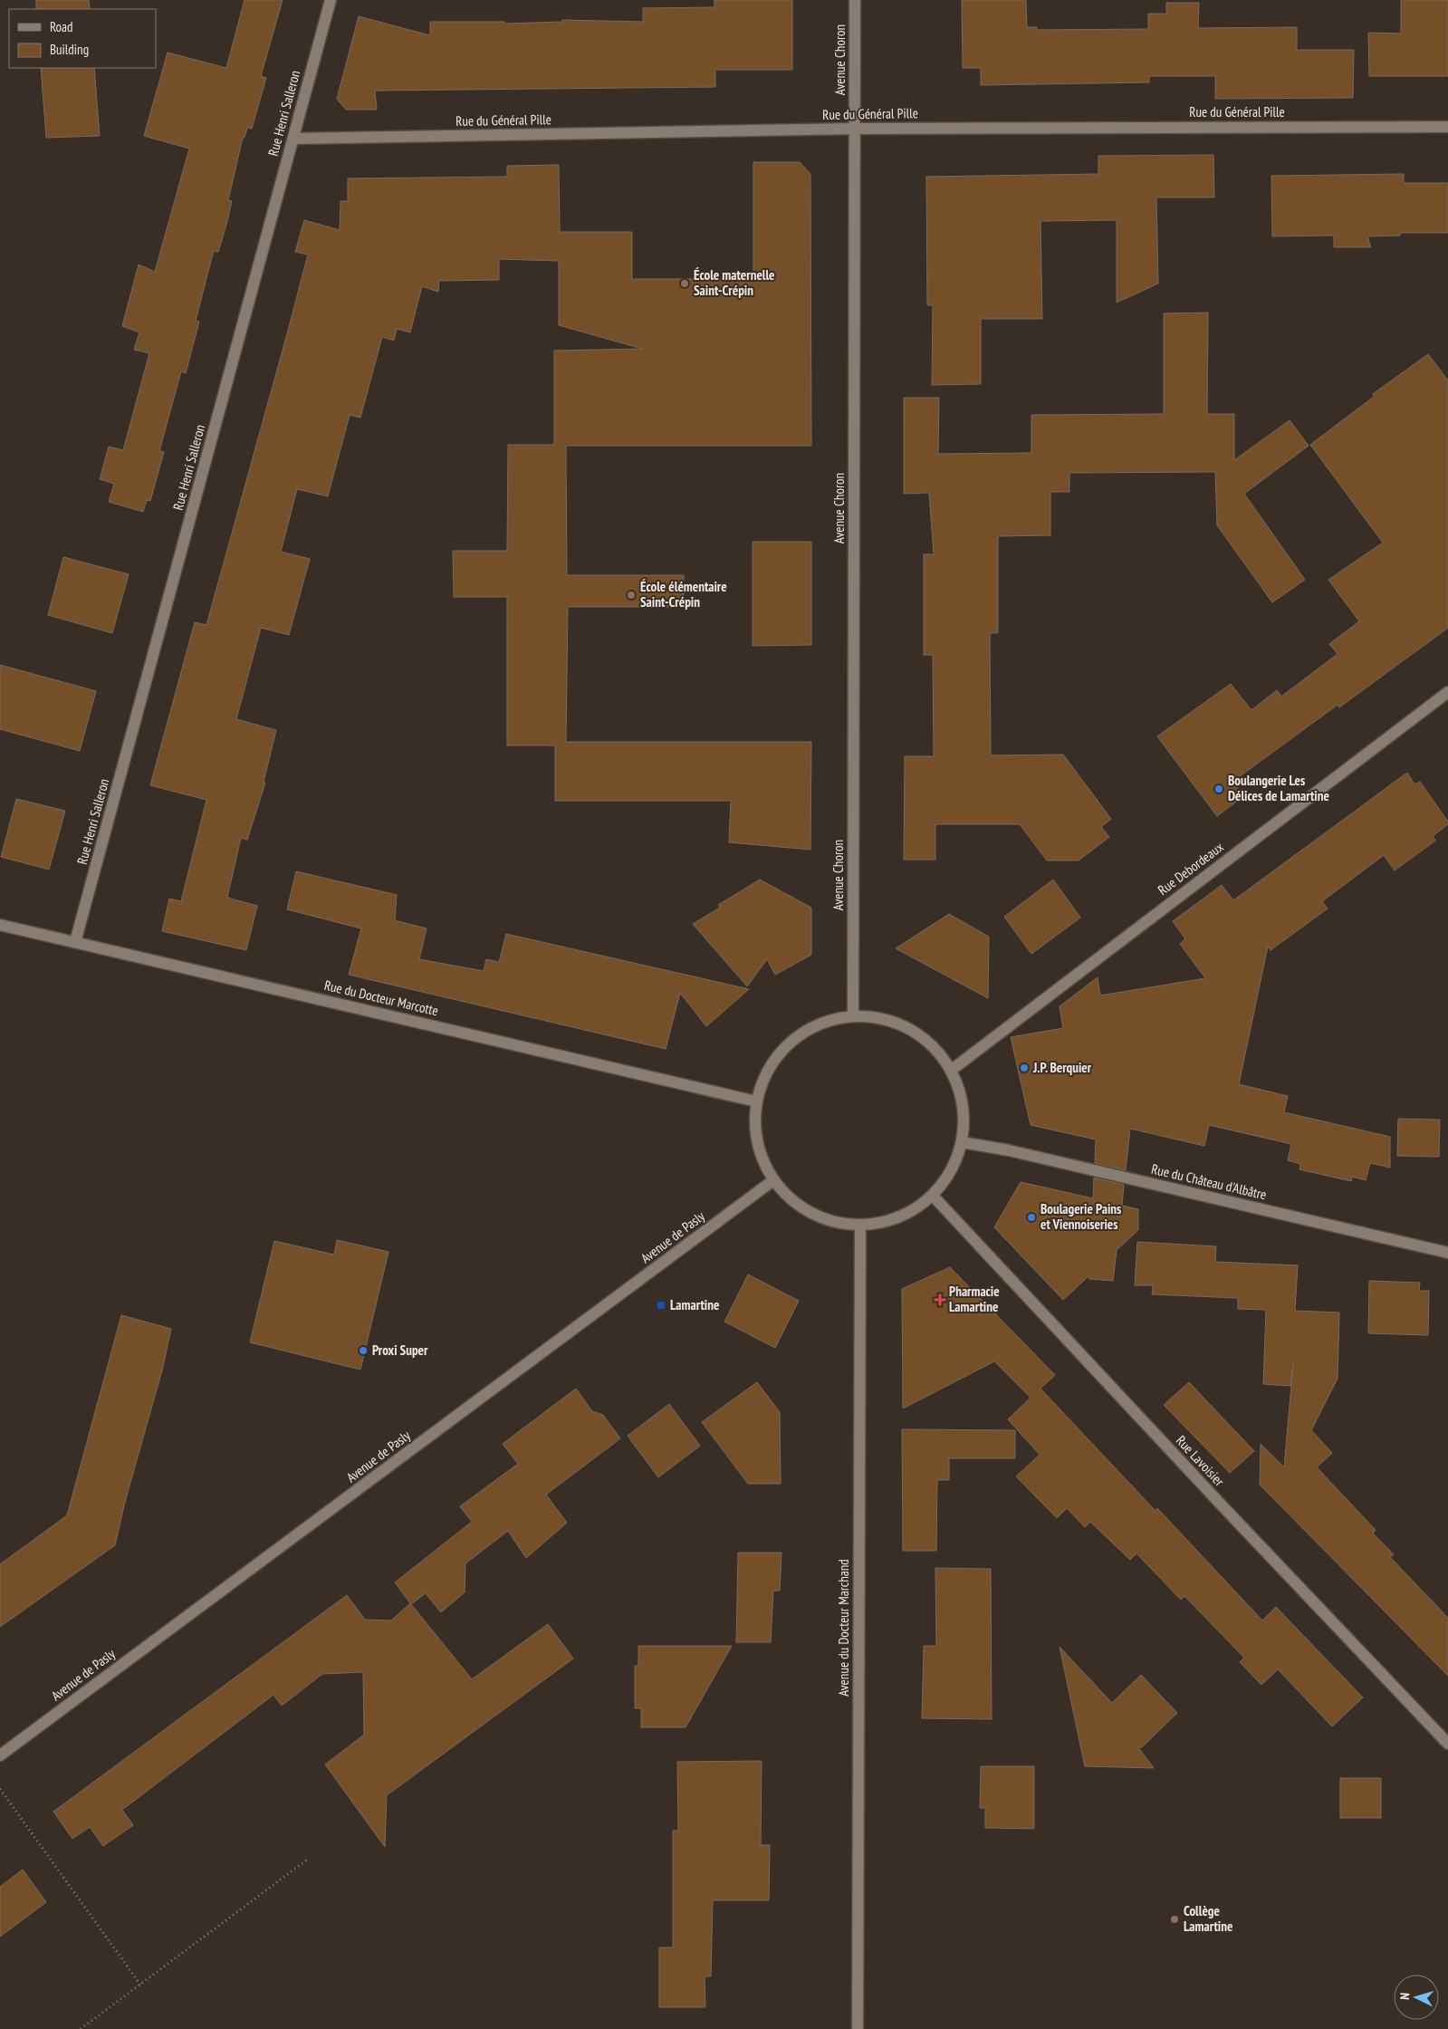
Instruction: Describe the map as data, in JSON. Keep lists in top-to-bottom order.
{
  "streets": {
    "street": [
      "Avenue Choron",
      "Rue du Général Pille",
      "Rue Henri Salleron",
      "Rue Debordeaux",
      "Rue du Docteur Marcotte",
      "Rue du Château d'Albâtre",
      "Avenue de Pasly",
      "Rue Lavoisier",
      "Avenue du Docteur Marchand"
    ]
  },
  "crossings": [
    ["Avenue Choron", "Rue du Général Pille"],
    ["Rue du Général Pille", "Rue Henri Salleron"],
    ["Rue Henri Salleron", "Rue du Docteur Marcotte"]
  ],
  "places": {
    "other": [
      "École maternelle Saint-Crépin",
      "École élémentaire Saint-Crépin",
      "Boulangerie Les Délices de Lamartine",
      "J.P. Berquier",
      "Boulagerie Pains et Viennoiseries",
      "Proxi Super",
      "Collège Lamartine"
    ],
    "health": ["Pharmacie Lamartine"],
    "transit": ["Lamartine"]
  },
  "legend": ["Road", "Building"],
  "north": "left"
}
